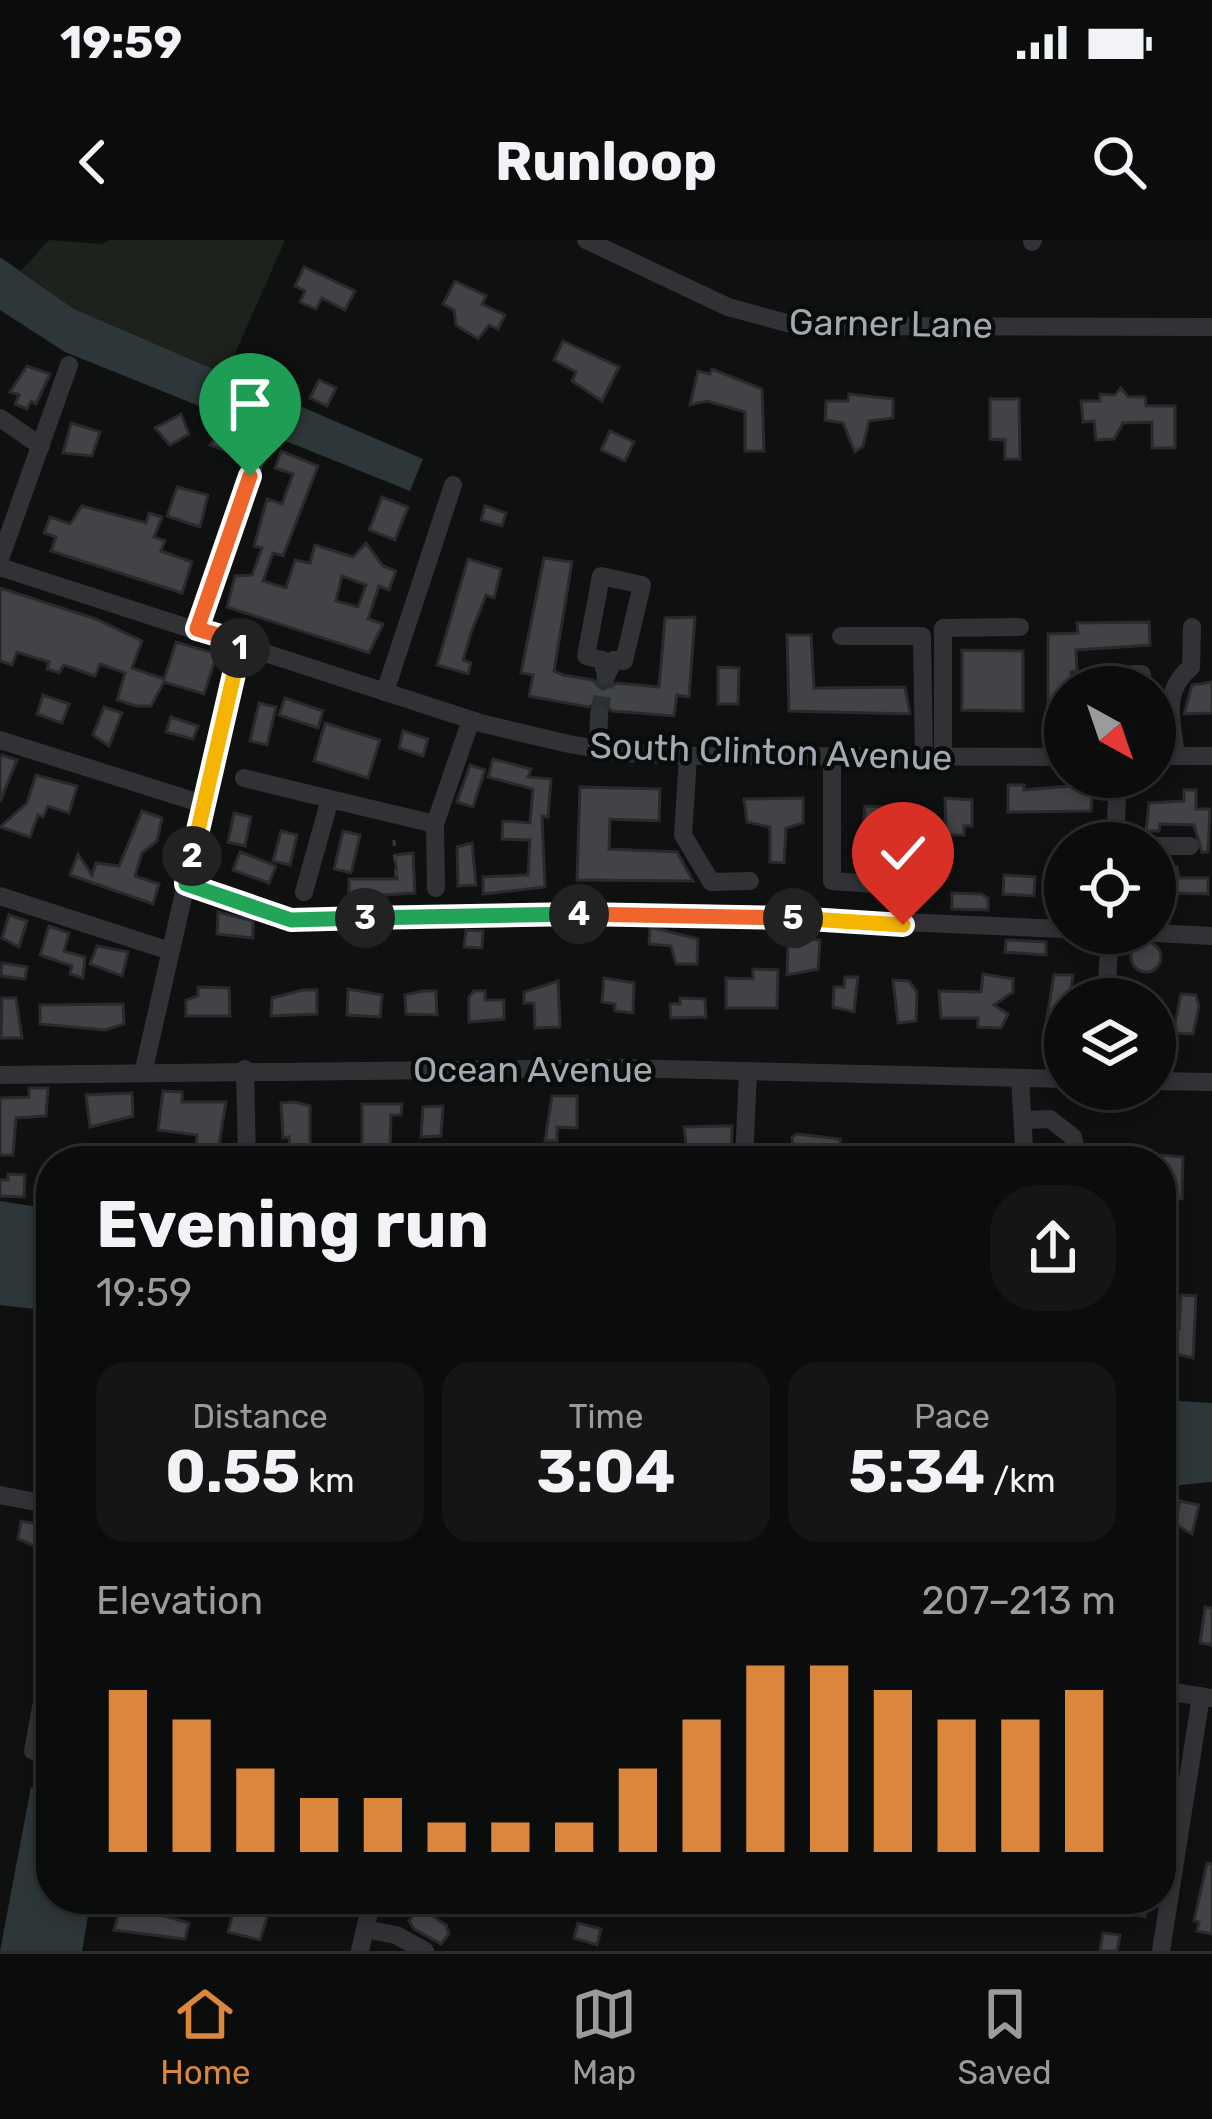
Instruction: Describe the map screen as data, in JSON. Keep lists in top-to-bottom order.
{
  "streets": {
    "street": ["Garner Lane", "South Clinton Avenue", "Ocean Avenue"]
  },
  "north": "bottom right",
  "page": {
    "status": "19:59",
    "header": "Runloop",
    "pins": [
      "1",
      "2",
      "4",
      "3",
      "5"
    ],
    "heading": ["Evening run", "19:59"],
    "stats": [
      ["Distance", "0.55 km"],
      ["Time", "3:04"],
      ["Pace", "5:34 /km"]
    ],
    "chart": ["Elevation", "207–213 m"],
    "tabs": ["Home", "Map", "Saved"]
  }
}
